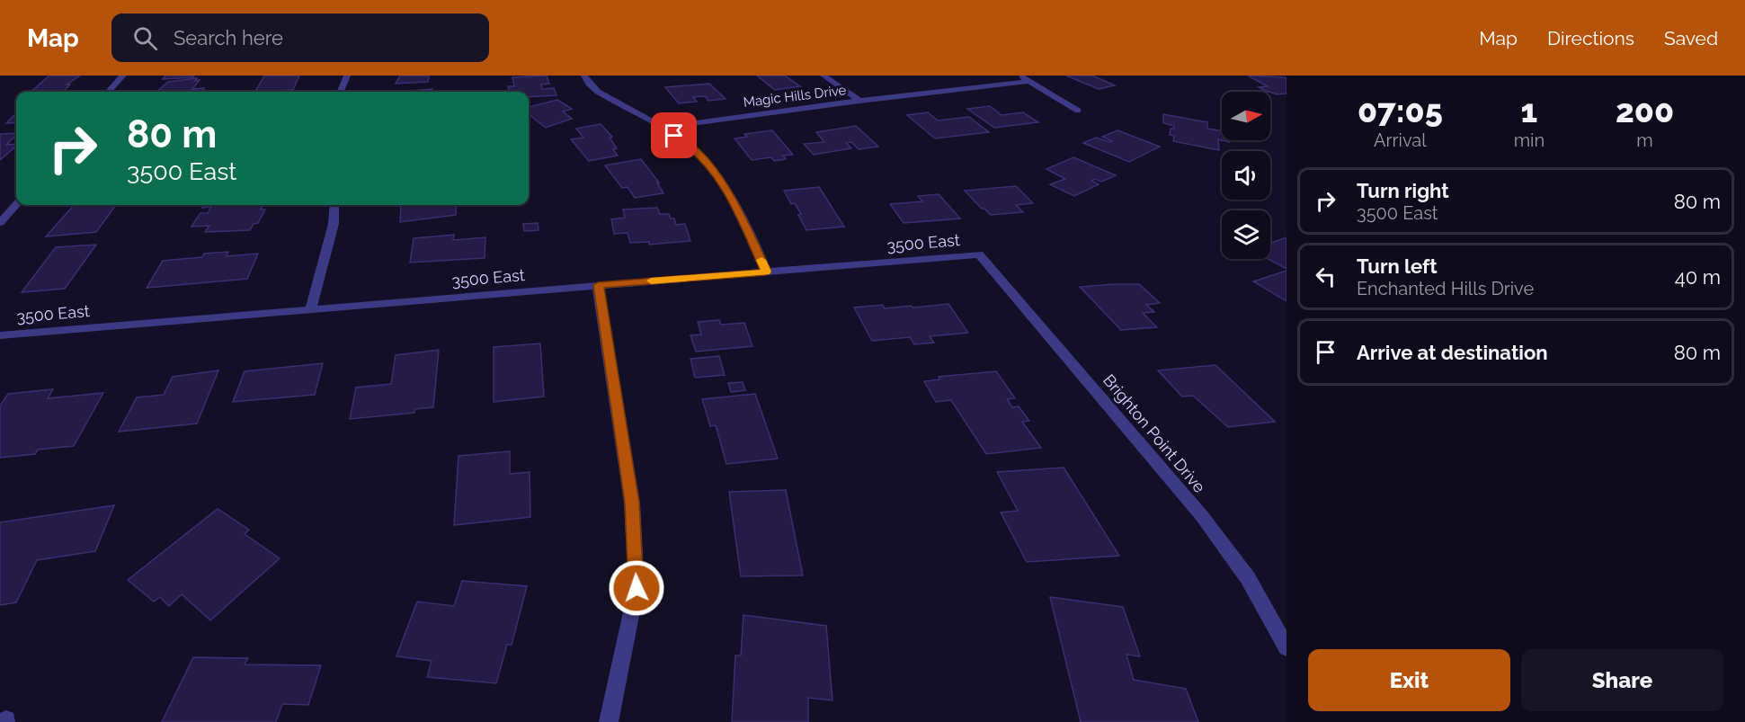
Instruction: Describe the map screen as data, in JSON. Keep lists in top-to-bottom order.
{
  "streets": {
    "street": ["Magic Hills Drive", "3500 East", "Brighton Point Drive"]
  },
  "crossings": [
    ["3500 East", "Brighton Point Drive"]
  ],
  "north": "right",
  "page": {
    "header": "Map",
    "search": "Search here",
    "nav": ["Map", "Directions", "Saved"],
    "eta": [
      "07:05",
      "Arrival",
      "1",
      "min",
      "200",
      "m"
    ],
    "turn": ["80 m", "3500 East"],
    "list": [
      {
        "name": "Turn right",
        "note": "3500 East",
        "value": "80 m"
      },
      {
        "name": "Turn left",
        "note": "Enchanted Hills Drive",
        "value": "40 m"
      },
      {
        "name": "Arrive at destination",
        "value": "80 m"
      }
    ],
    "buttons": ["Exit", "Share"]
  }
}
